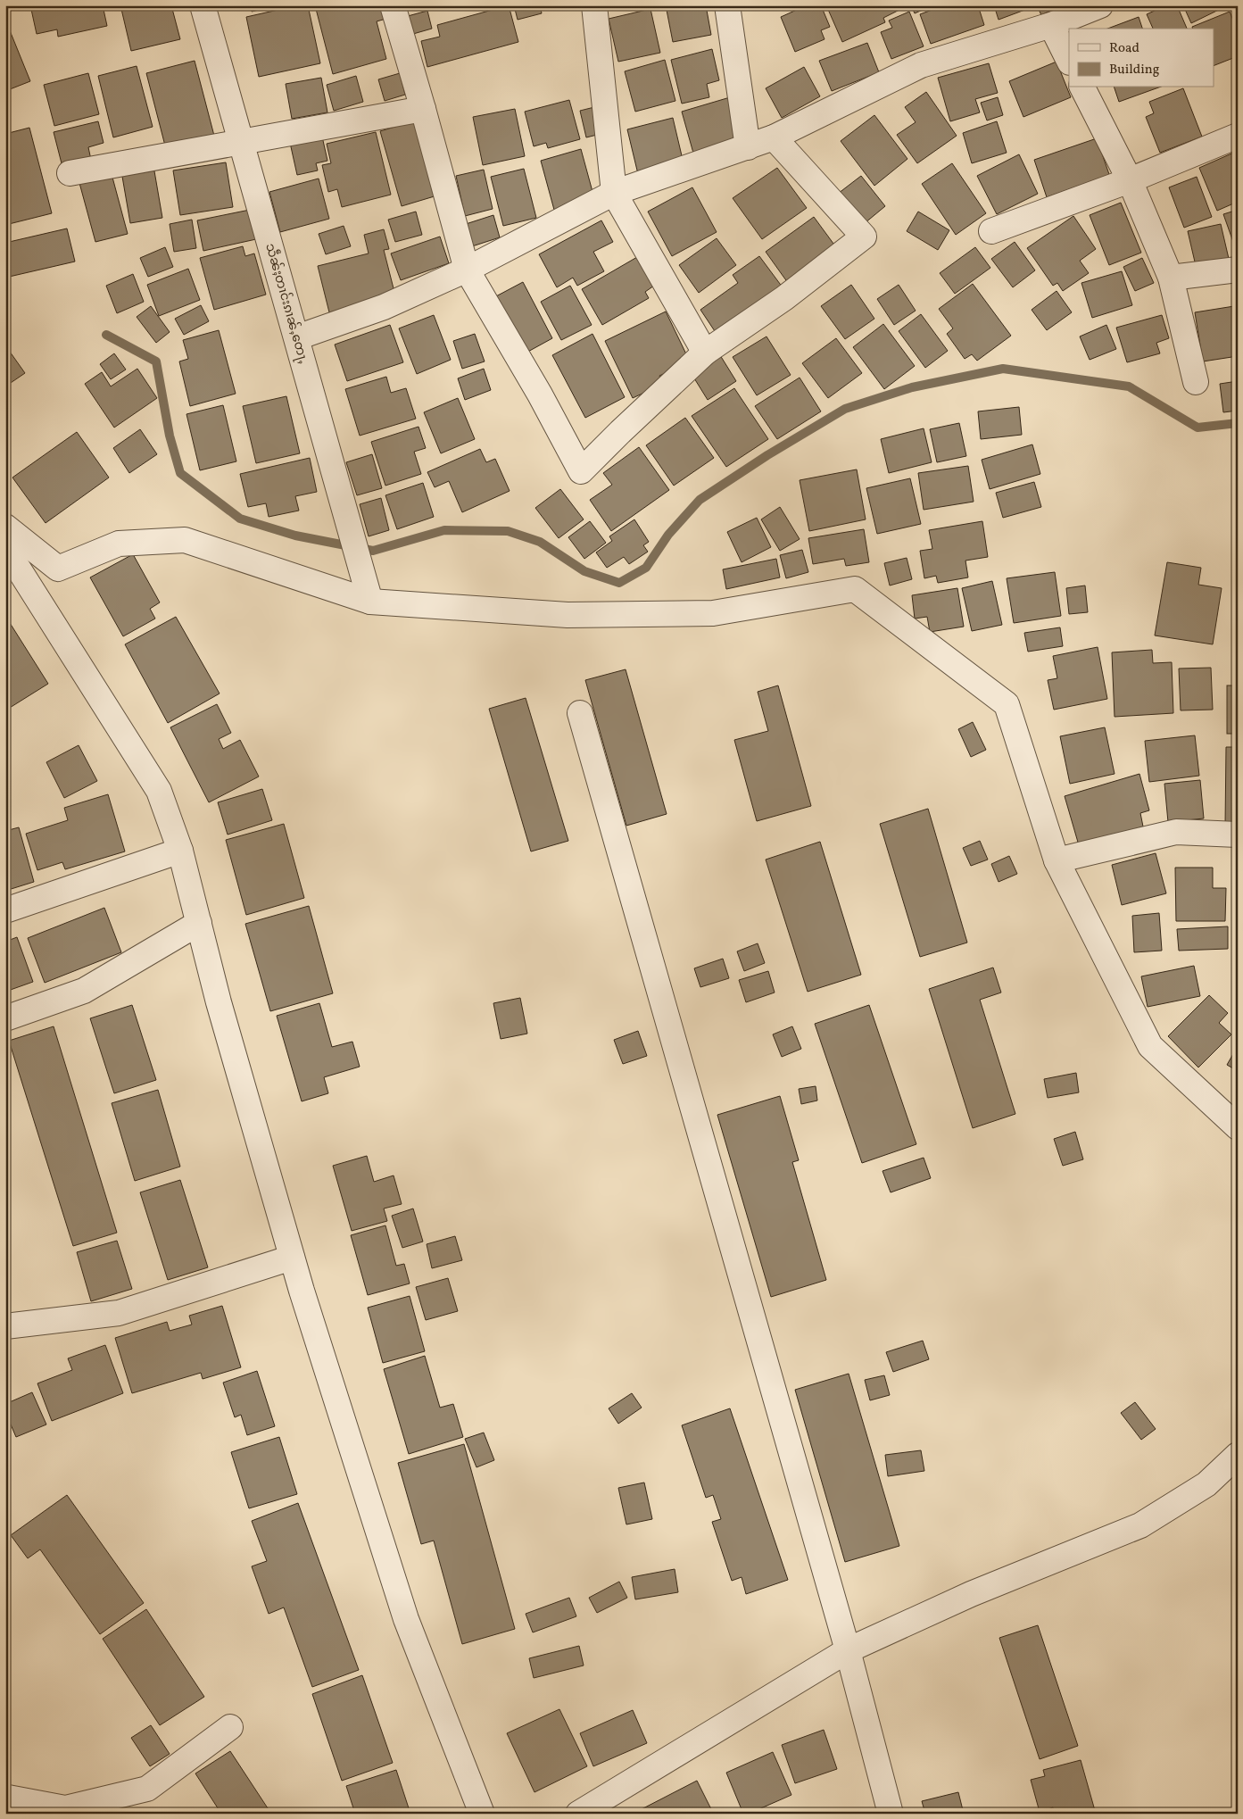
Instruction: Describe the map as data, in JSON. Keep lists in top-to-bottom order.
{
  "streets": {
    "street": ["သဵၼ်ႈတၢင်းၵၢၼ်ႇတေႃႇ"]
  },
  "legend": ["Road", "Building"]
}
